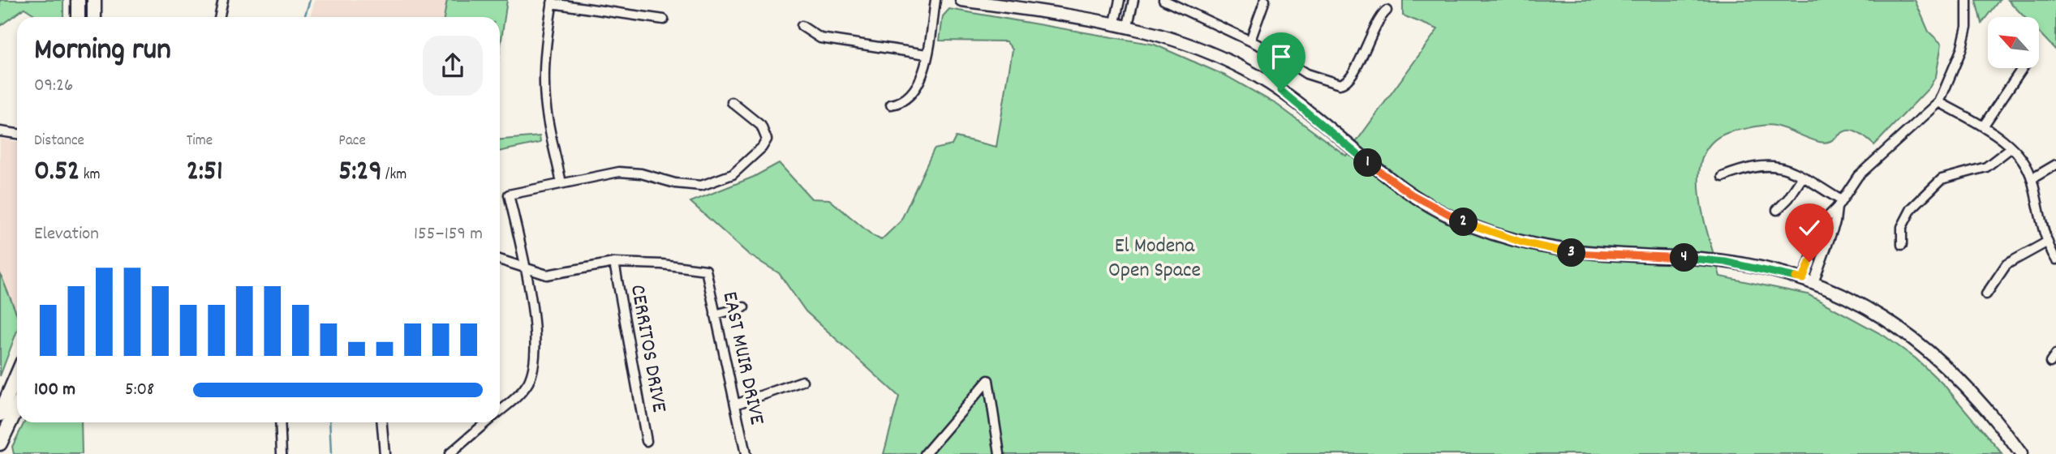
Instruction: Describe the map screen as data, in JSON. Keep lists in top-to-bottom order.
{
  "streets": {
    "street": ["CERRITOS DRIVE", "EAST MUIR DRIVE"]
  },
  "crossings": [
    ["CERRITOS DRIVE", "EAST MUIR DRIVE"]
  ],
  "parks": ["El Modena Open Space"],
  "north": "top left",
  "page": {
    "heading": ["Morning run", "09:26"],
    "stats": [
      ["Distance", "0.52 km"],
      ["Time", "2:51"],
      ["Pace", "5:29 /km"]
    ],
    "pins": [
      "1",
      "2",
      "3",
      "4"
    ],
    "chart": ["Elevation", "155–159 m"],
    "list": [
      {
        "name": "100 m",
        "note": "5:08"
      }
    ]
  }
}
